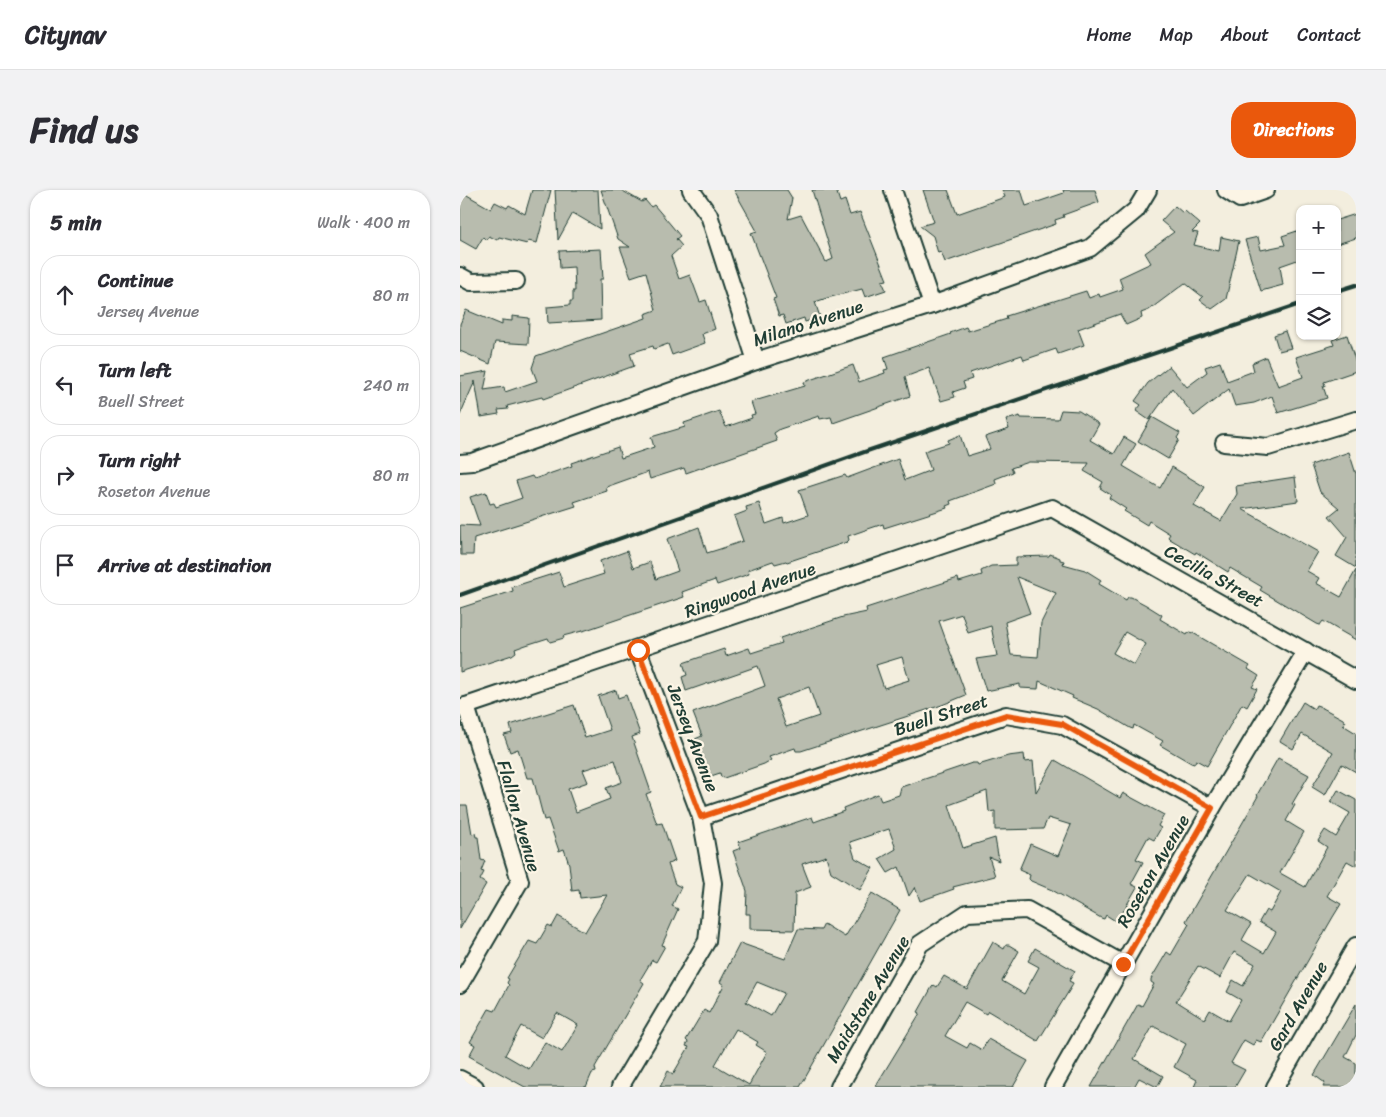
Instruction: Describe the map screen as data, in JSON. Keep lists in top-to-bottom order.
{
  "streets": {
    "street": [
      "Milano Avenue",
      "Cecilia Street",
      "Ringwood Avenue",
      "Buell Street",
      "Jersey Avenue",
      "Flallon Avenue",
      "Roseton Avenue",
      "Maidstone Avenue",
      "Gard Avenue"
    ]
  },
  "crossings": [
    ["Cecilia Street", "Ringwood Avenue"],
    ["Cecilia Street", "Roseton Avenue"],
    ["Ringwood Avenue", "Jersey Avenue"],
    ["Ringwood Avenue", "Flallon Avenue"],
    ["Buell Street", "Jersey Avenue"],
    ["Buell Street", "Roseton Avenue"],
    ["Roseton Avenue", "Maidstone Avenue"]
  ],
  "page": {
    "header": "Citynav",
    "nav": [
      "Home",
      "Map",
      "About",
      "Contact"
    ],
    "title": "Find us",
    "buttons": "Directions",
    "heading": ["5 min", "Walk · 400 m"],
    "map_buttons": ["+", "−"],
    "list": [
      ["Continue", "Jersey Avenue", "80 m"],
      ["Turn left", "Buell Street", "240 m"],
      ["Turn right", "Roseton Avenue", "80 m"],
      "Arrive at destination"
    ]
  }
}
